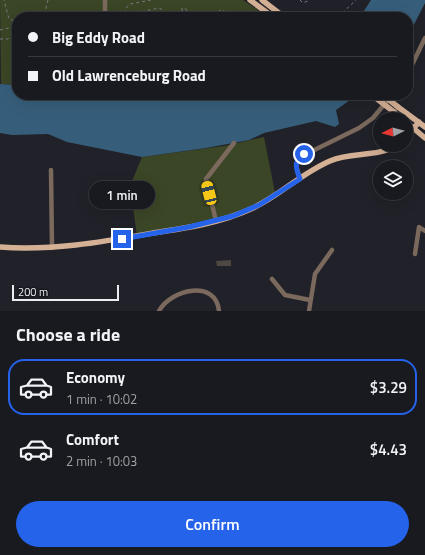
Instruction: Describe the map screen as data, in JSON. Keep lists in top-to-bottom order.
{
  "scale_bar": "200 m",
  "north": "left",
  "page": {
    "banner": ["Big Eddy Road", "Old Lawrenceburg Road"],
    "bubble": "1 min",
    "scale": "200 m",
    "heading": "Choose a ride",
    "list": [
      {
        "name": "Economy",
        "note": "1 min · 10:02",
        "value": "$3.29"
      },
      {
        "name": "Comfort",
        "note": "2 min · 10:03",
        "value": "$4.43"
      }
    ],
    "buttons": "Confirm"
  }
}
